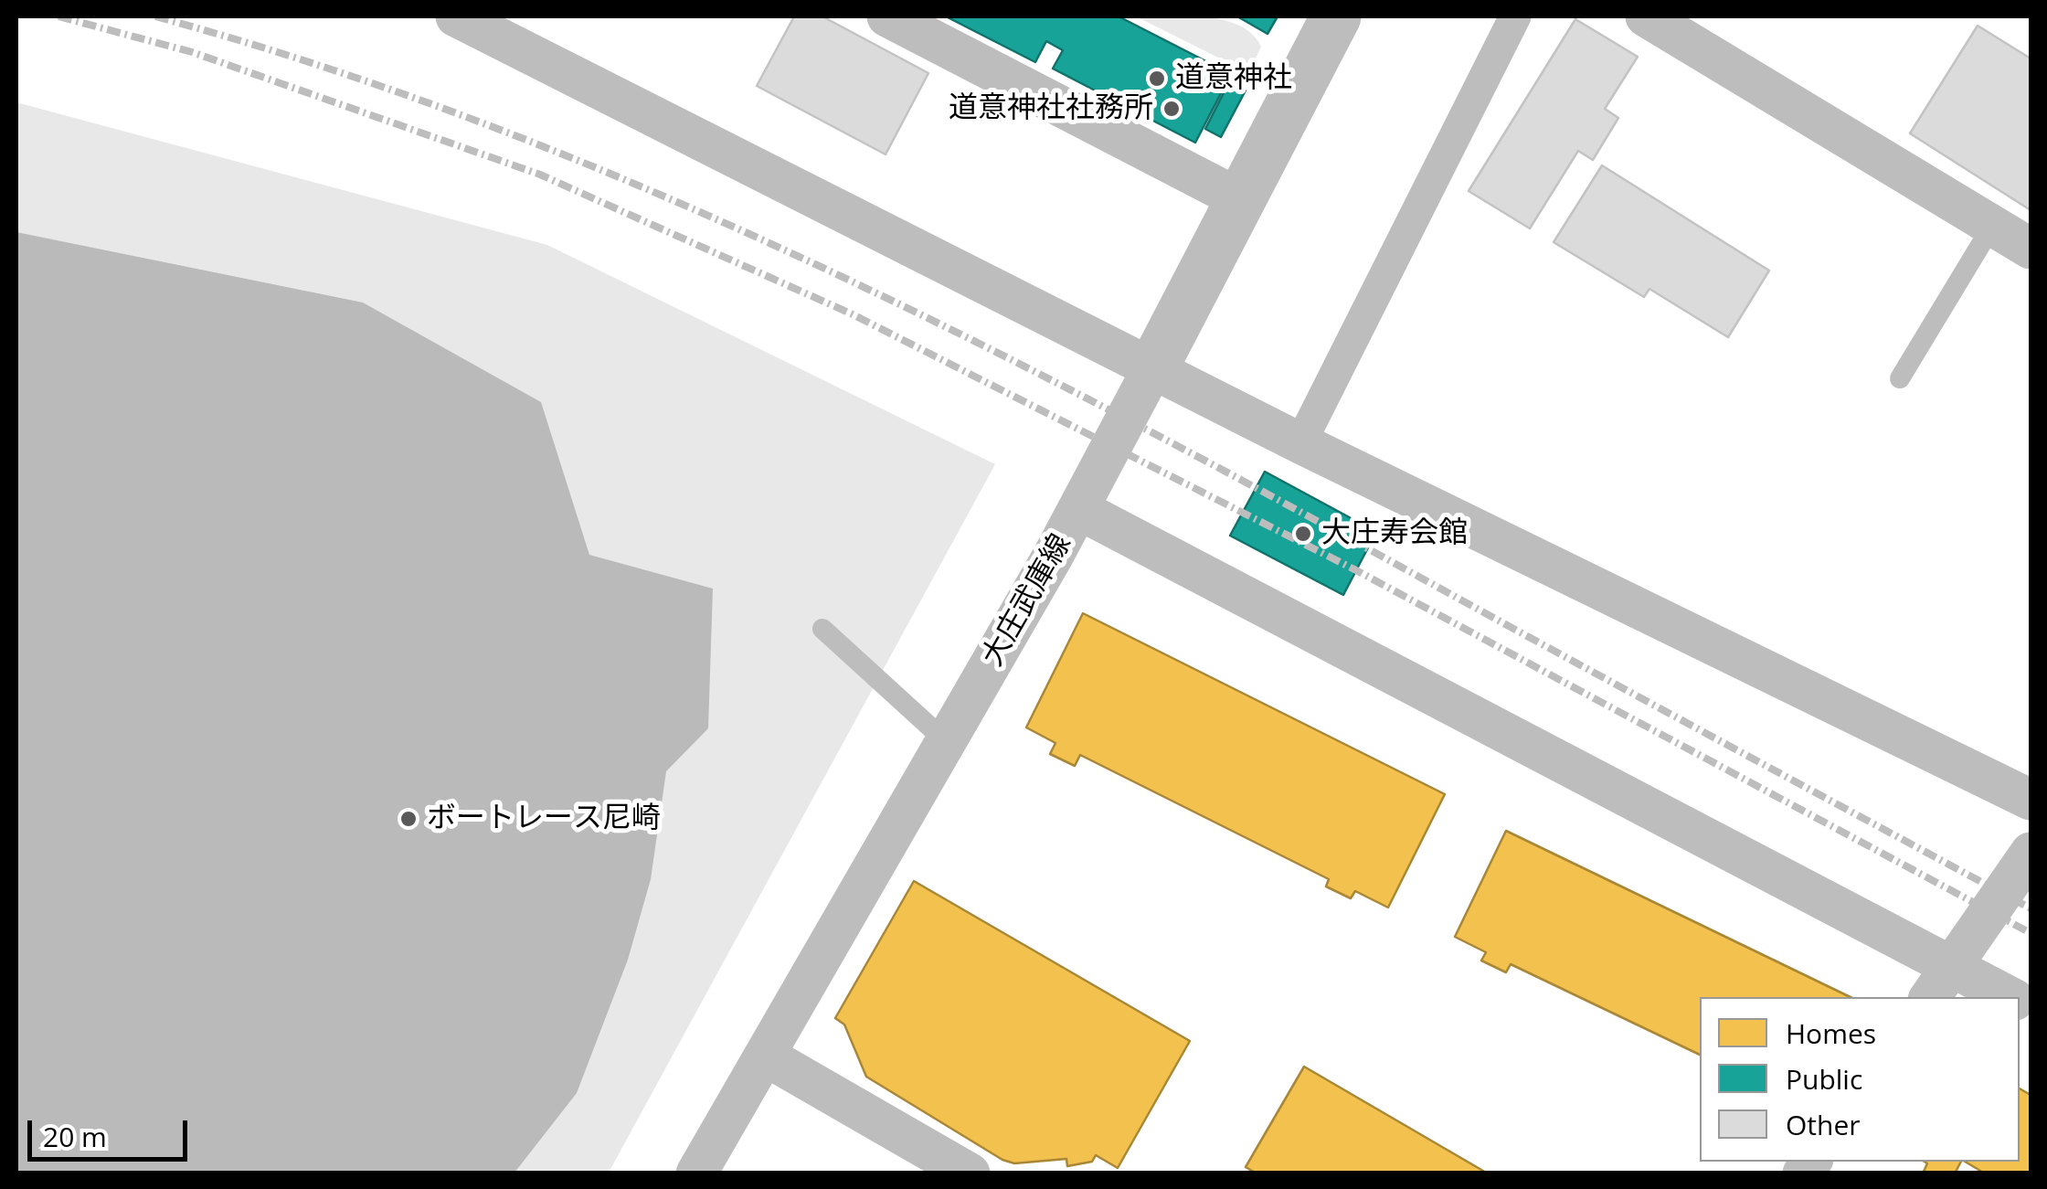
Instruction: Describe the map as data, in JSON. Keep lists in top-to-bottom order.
{
  "streets": {
    "street": ["大庄武庫線"]
  },
  "places": [
    "道意神社",
    "道意神社社務所",
    "大庄寿会館",
    "ボートレース尼崎"
  ],
  "legend": ["Homes", "Public", "Other"],
  "scale_bar": "20 m"
}
